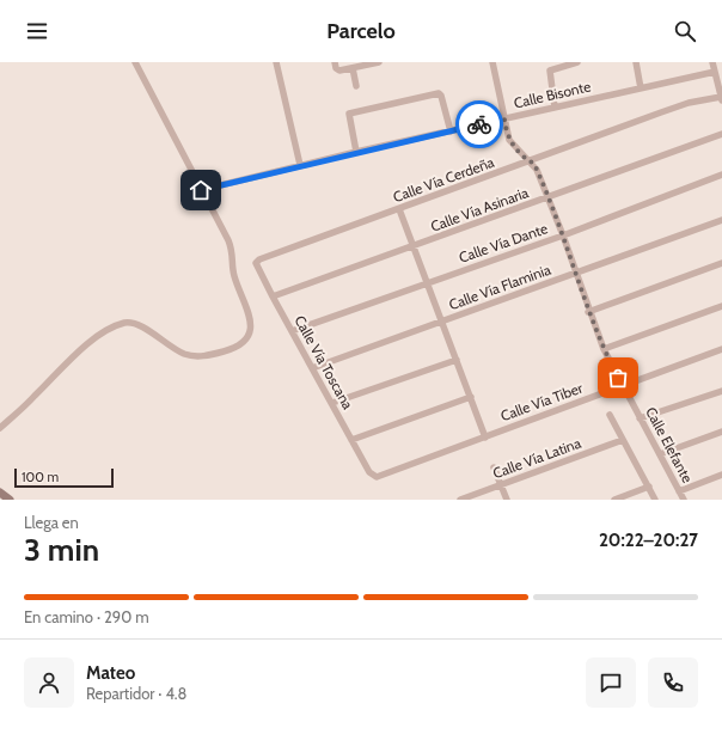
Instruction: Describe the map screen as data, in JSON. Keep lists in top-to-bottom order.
{
  "streets": {
    "street": [
      "Calle Bisonte",
      "Calle Vía Cerdeña",
      "Calle Vía Asinaria",
      "Calle Vía Dante",
      "Calle Vía Flaminia",
      "Calle Vía Toscana",
      "Calle Vía Tiber",
      "Calle Elefante",
      "Calle Vía Latina"
    ]
  },
  "crossings": [
    ["Calle Bisonte", "Calle Elefante"],
    ["Calle Vía Cerdeña", "Calle Vía Toscana"],
    ["Calle Vía Cerdeña", "Calle Elefante"],
    ["Calle Vía Asinaria", "Calle Vía Toscana"],
    ["Calle Vía Asinaria", "Calle Elefante"],
    ["Calle Vía Dante", "Calle Vía Toscana"],
    ["Calle Vía Dante", "Calle Elefante"],
    ["Calle Vía Flaminia", "Calle Vía Toscana"],
    ["Calle Vía Flaminia", "Calle Elefante"],
    ["Calle Vía Toscana", "Calle Vía Tiber"],
    ["Calle Vía Tiber", "Calle Elefante"]
  ],
  "scale_bar": "100 m",
  "page": {
    "header": "Parcelo",
    "scale": "100 m",
    "heading": ["3 min", "Llega en", "20:22–20:27"],
    "panel": ["Mateo", "Repartidor · 4.8"],
    "bar": "En camino · 290 m"
  }
}
